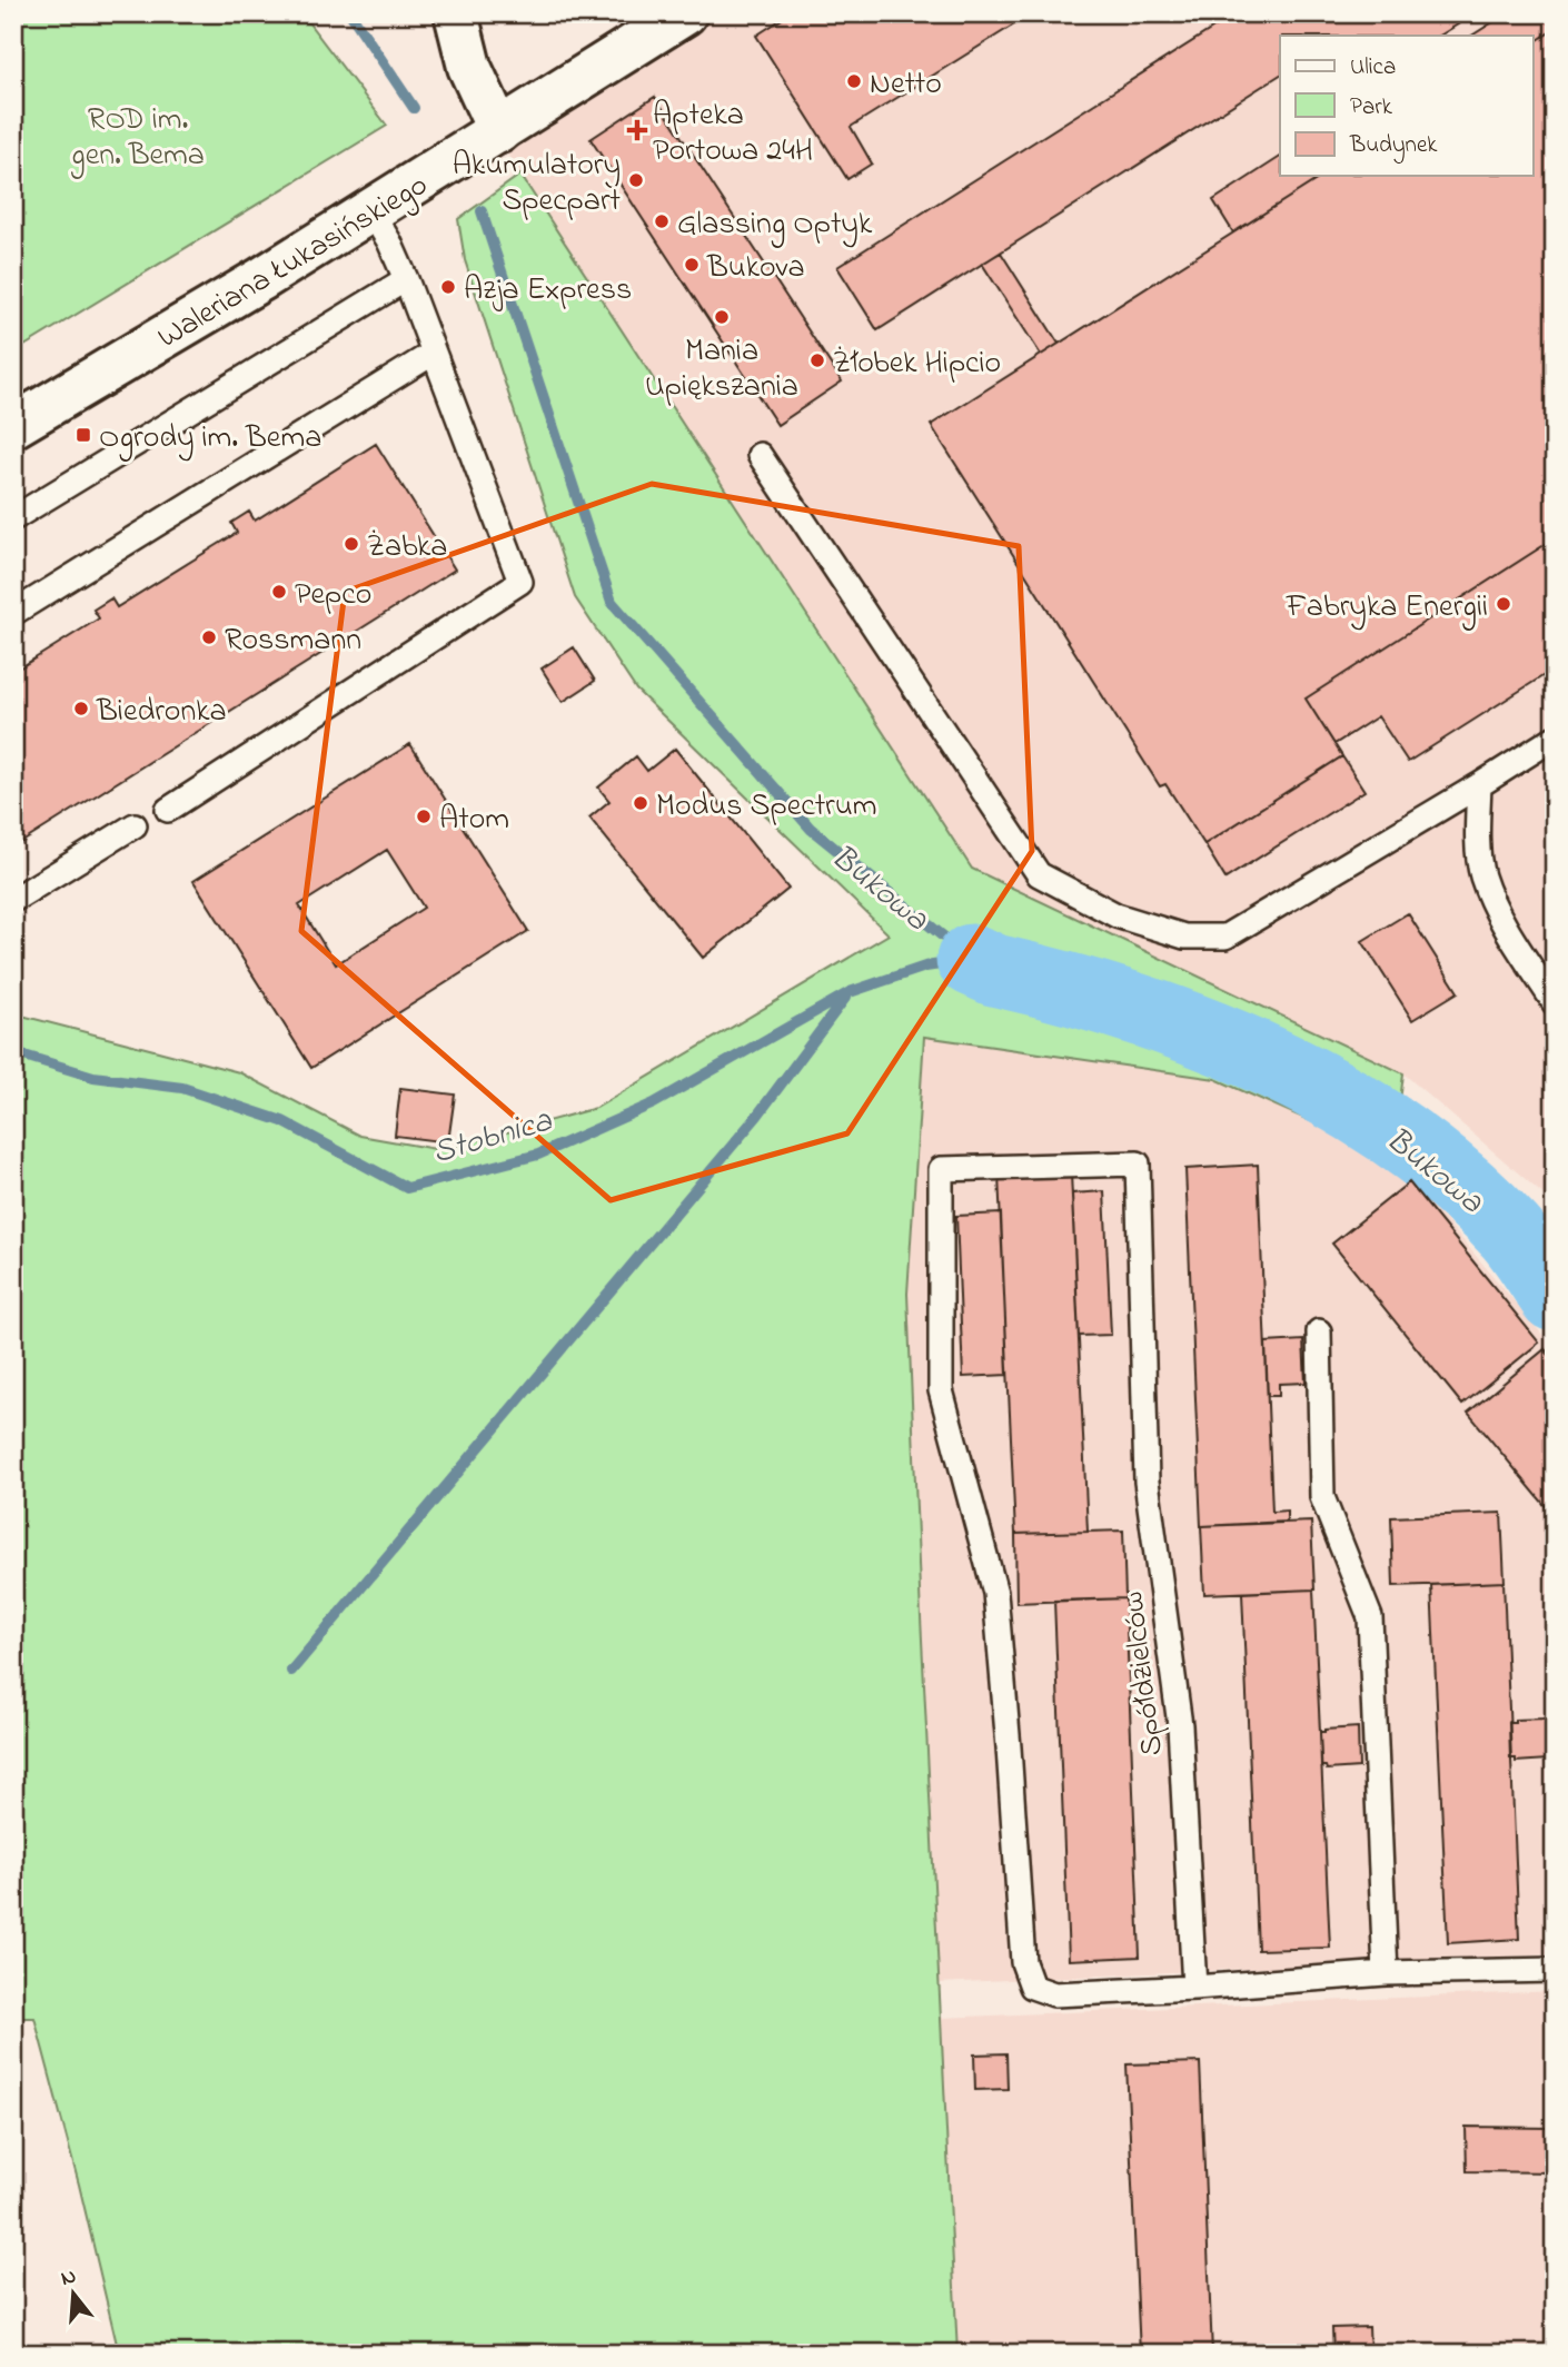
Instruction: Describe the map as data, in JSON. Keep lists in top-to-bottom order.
{
  "streets": {
    "street": ["Waleriana Łukasińskiego"],
    "lane": ["Spółdzielców"]
  },
  "water": ["Bukowa", "Stobnica"],
  "parks": ["ROD im. gen. Bema"],
  "places": {
    "other": [
      "Netto",
      "Akumulatory Specpart",
      "Glassing Optyk",
      "Bukova",
      "Azja Express",
      "Mania Upiększania",
      "Żłobek Hipcio",
      "Żabka",
      "Pepco",
      "Fabryka Energii",
      "Rossmann",
      "Biedronka",
      "Modus Spectrum",
      "Atom"
    ],
    "health": ["Apteka Portowa 24H"],
    "transit": ["Ogrody im. Bema"]
  },
  "legend": ["Ulica", "Park", "Budynek"],
  "north": "top"
}
